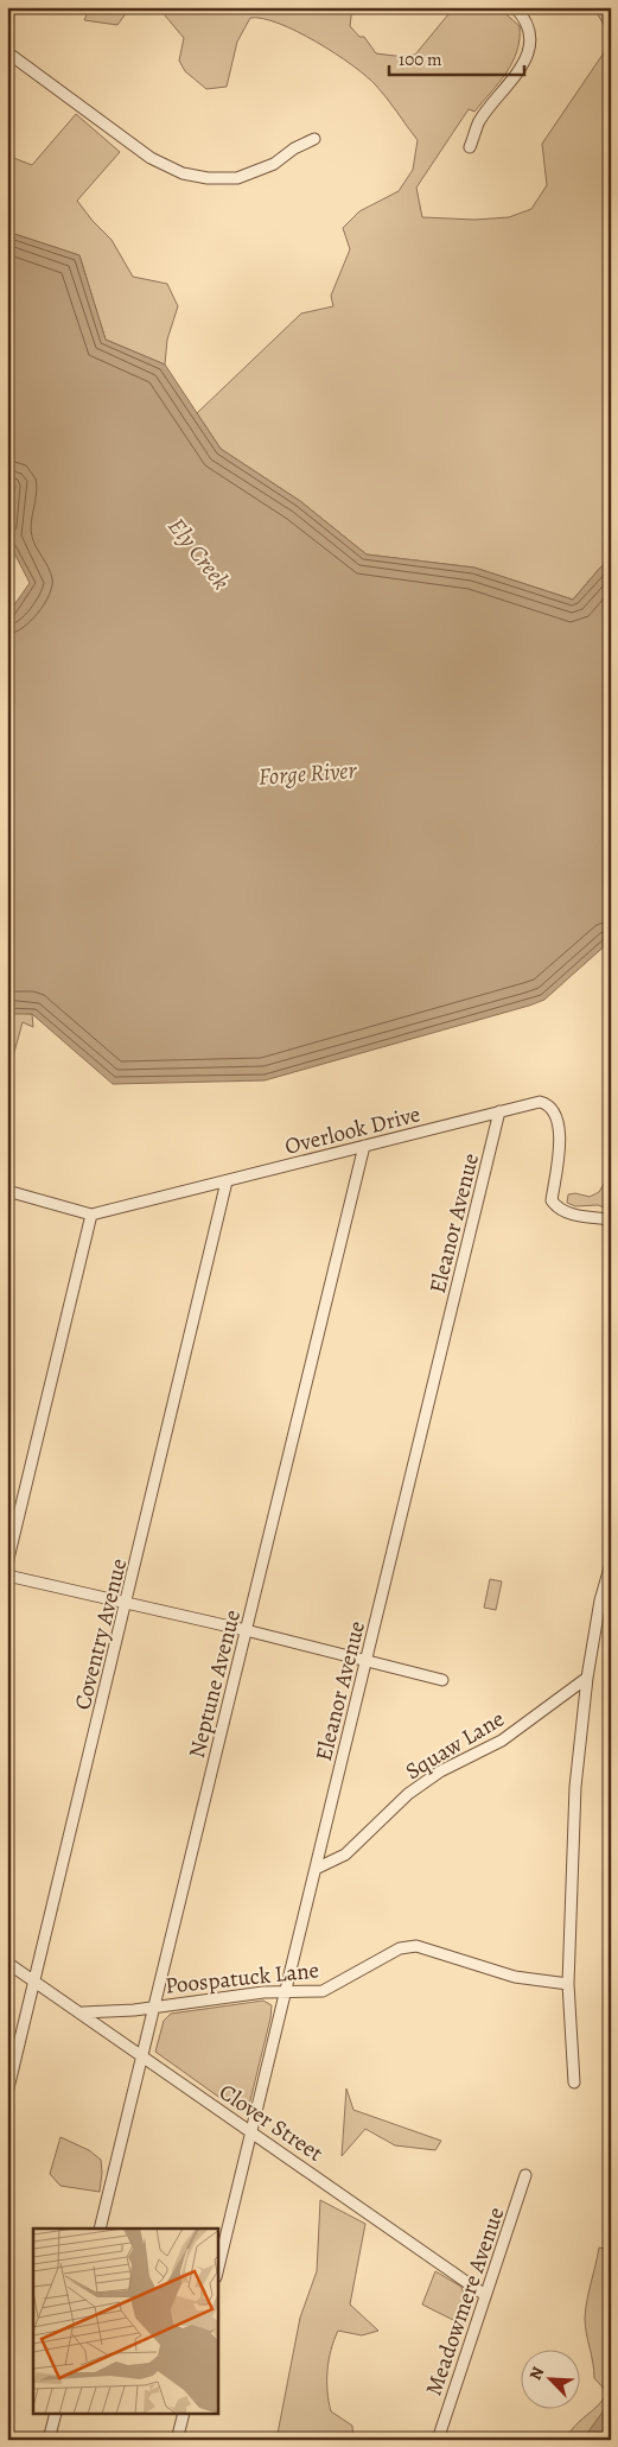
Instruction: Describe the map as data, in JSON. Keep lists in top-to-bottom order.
{
  "streets": {
    "street": [
      "Overlook Drive",
      "Eleanor Avenue",
      "Coventry Avenue",
      "Neptune Avenue",
      "Squaw Lane",
      "Poospatuck Lane",
      "Clover Street",
      "Meadowmere Avenue"
    ]
  },
  "crossings": [
    ["Overlook Drive", "Eleanor Avenue"],
    ["Overlook Drive", "Coventry Avenue"],
    ["Overlook Drive", "Neptune Avenue"],
    ["Eleanor Avenue", "Squaw Lane"],
    ["Eleanor Avenue", "Poospatuck Lane"],
    ["Eleanor Avenue", "Clover Street"],
    ["Coventry Avenue", "Clover Street"],
    ["Neptune Avenue", "Poospatuck Lane"],
    ["Neptune Avenue", "Clover Street"],
    ["Poospatuck Lane", "Clover Street"],
    ["Clover Street", "Meadowmere Avenue"]
  ],
  "water": ["Ely Creek", "Forge River"],
  "scale_bar": "100 m",
  "north": "top left"
}
